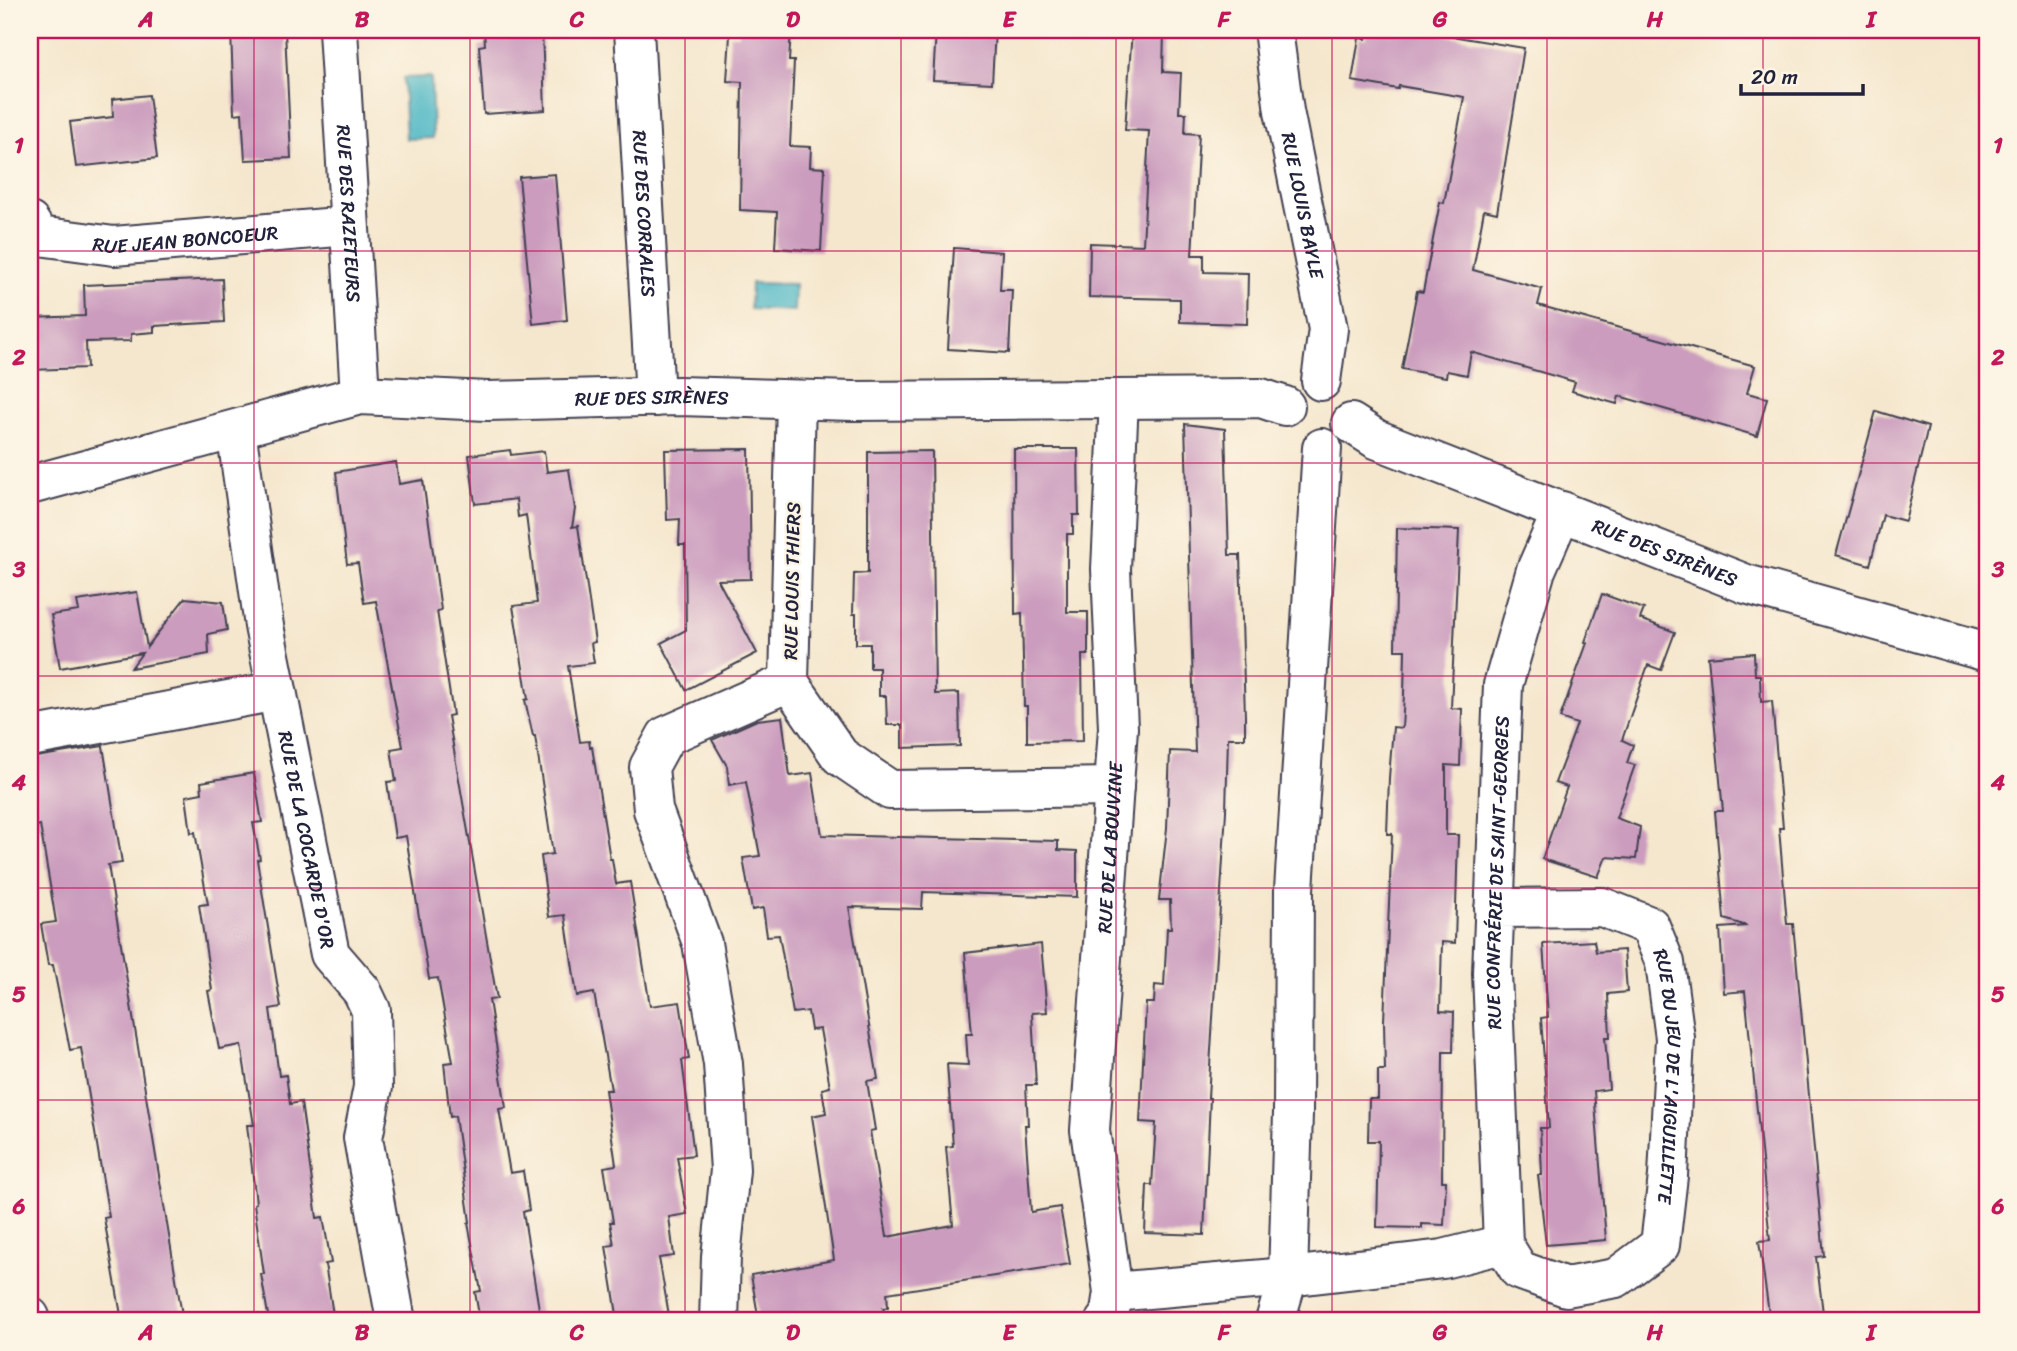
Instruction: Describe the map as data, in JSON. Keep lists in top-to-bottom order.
{
  "streets": {
    "street": [
      "RUE LOUIS BAYLE",
      "RUE DES RAZETEURS",
      "RUE DES CORRALES",
      "RUE JEAN BONCOEUR",
      "RUE DES SIRÈNES",
      "RUE LOUIS THIERS",
      "RUE DE LA COCARDE D'OR",
      "RUE DE LA BOUVINE",
      "RUE CONFRÉRIE DE SAINT-GEORGES",
      "RUE DU JEU DE L'AIGUILLETTE"
    ]
  },
  "crossings": [
    ["RUE LOUIS BAYLE", "RUE DES SIRÈNES"],
    ["RUE DES RAZETEURS", "RUE JEAN BONCOEUR"],
    ["RUE DES RAZETEURS", "RUE DES SIRÈNES"],
    ["RUE DES CORRALES", "RUE DES SIRÈNES"],
    ["RUE DES SIRÈNES", "RUE LOUIS THIERS"],
    ["RUE DES SIRÈNES", "RUE DE LA COCARDE D'OR"],
    ["RUE DES SIRÈNES", "RUE DE LA BOUVINE"],
    ["RUE DES SIRÈNES", "RUE CONFRÉRIE DE SAINT-GEORGES"],
    ["RUE LOUIS THIERS", "RUE DE LA BOUVINE"],
    ["RUE CONFRÉRIE DE SAINT-GEORGES", "RUE DU JEU DE L'AIGUILLETTE"]
  ],
  "scale_bar": "20 m",
  "grid": {
    "columns": [
      "A",
      "B",
      "C",
      "D",
      "E",
      "F",
      "G",
      "H",
      "I"
    ],
    "rows": [
      "1",
      "2",
      "3",
      "4",
      "5",
      "6"
    ]
  }
}
